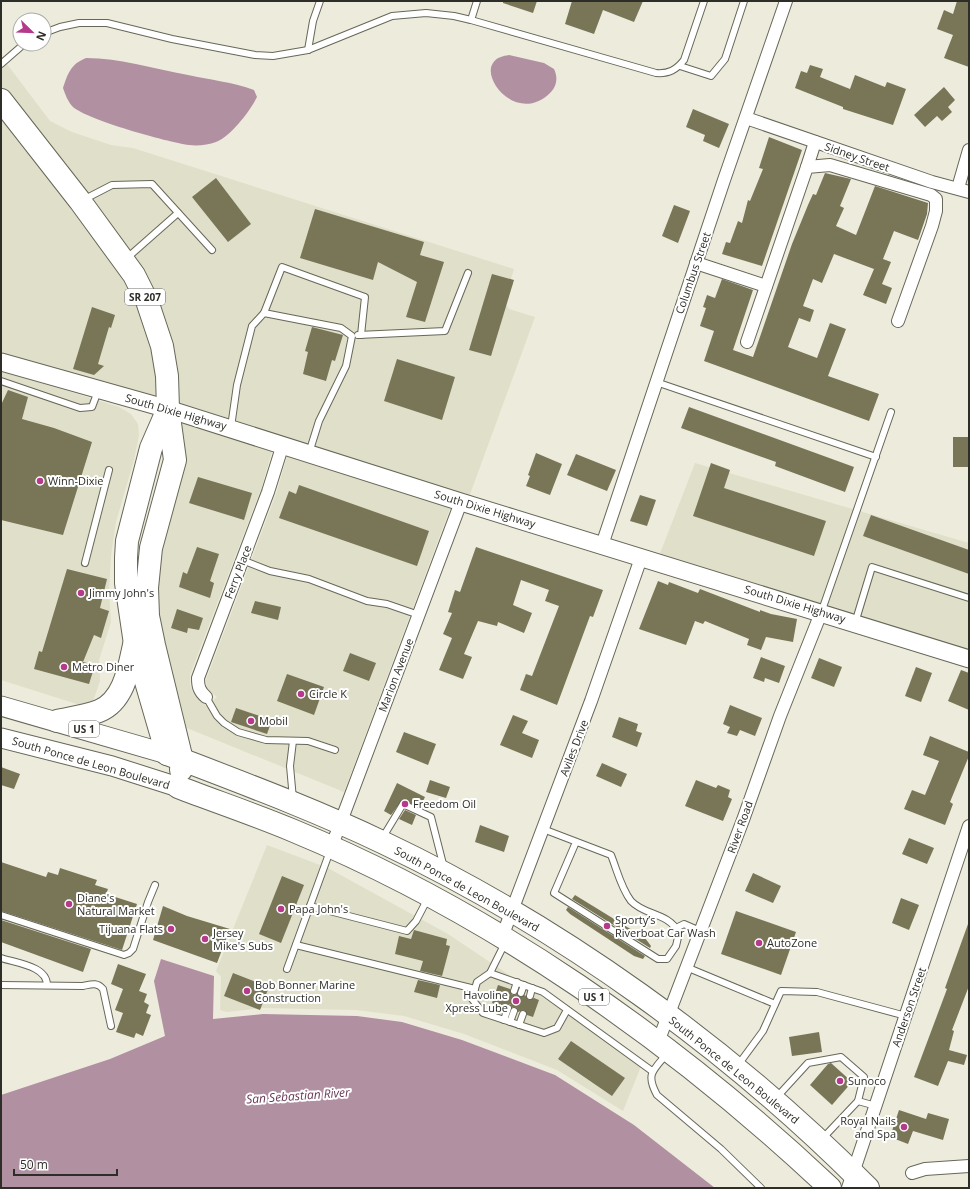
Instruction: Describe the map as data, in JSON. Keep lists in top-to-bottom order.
{
  "streets": {
    "highway": ["SR 207", "US 1", "South Ponce de Leon Boulevard"],
    "main road": ["South Dixie Highway"],
    "street": [
      "Sidney Street",
      "Columbus Street",
      "Ferry Place",
      "Marion Avenue",
      "Aviles Drive",
      "River Road",
      "Anderson Street"
    ]
  },
  "crossings": [
    ["Sidney Street", "Columbus Street"],
    ["Columbus Street", "South Dixie Highway"],
    ["SR 207", "South Dixie Highway"],
    ["SR 207", "South Ponce de Leon Boulevard"],
    ["South Dixie Highway", "Ferry Place"],
    ["South Dixie Highway", "Marion Avenue"],
    ["South Dixie Highway", "Aviles Drive"],
    ["South Dixie Highway", "River Road"],
    ["Marion Avenue", "South Ponce de Leon Boulevard"],
    ["Aviles Drive", "South Ponce de Leon Boulevard"],
    ["South Ponce de Leon Boulevard", "River Road"],
    ["South Ponce de Leon Boulevard", "Anderson Street"]
  ],
  "water": ["San Sebastian River"],
  "places": [
    "Winn-Dixie",
    "Jimmy John's",
    "Metro Diner",
    "Circle K",
    "Mobil",
    "Freedom Oil",
    "Diane's Natural Market",
    "Papa John's",
    "Sporty’s Riverboat Car Wash",
    "Tijuana Flats",
    "Jersey Mike's Subs",
    "AutoZone",
    "Bob Bonner Marine Construction",
    "Havoline Xpress Lube",
    "Sunoco",
    "Royal Nails and Spa"
  ],
  "scale_bar": "50 m",
  "north": "bottom right"
}
